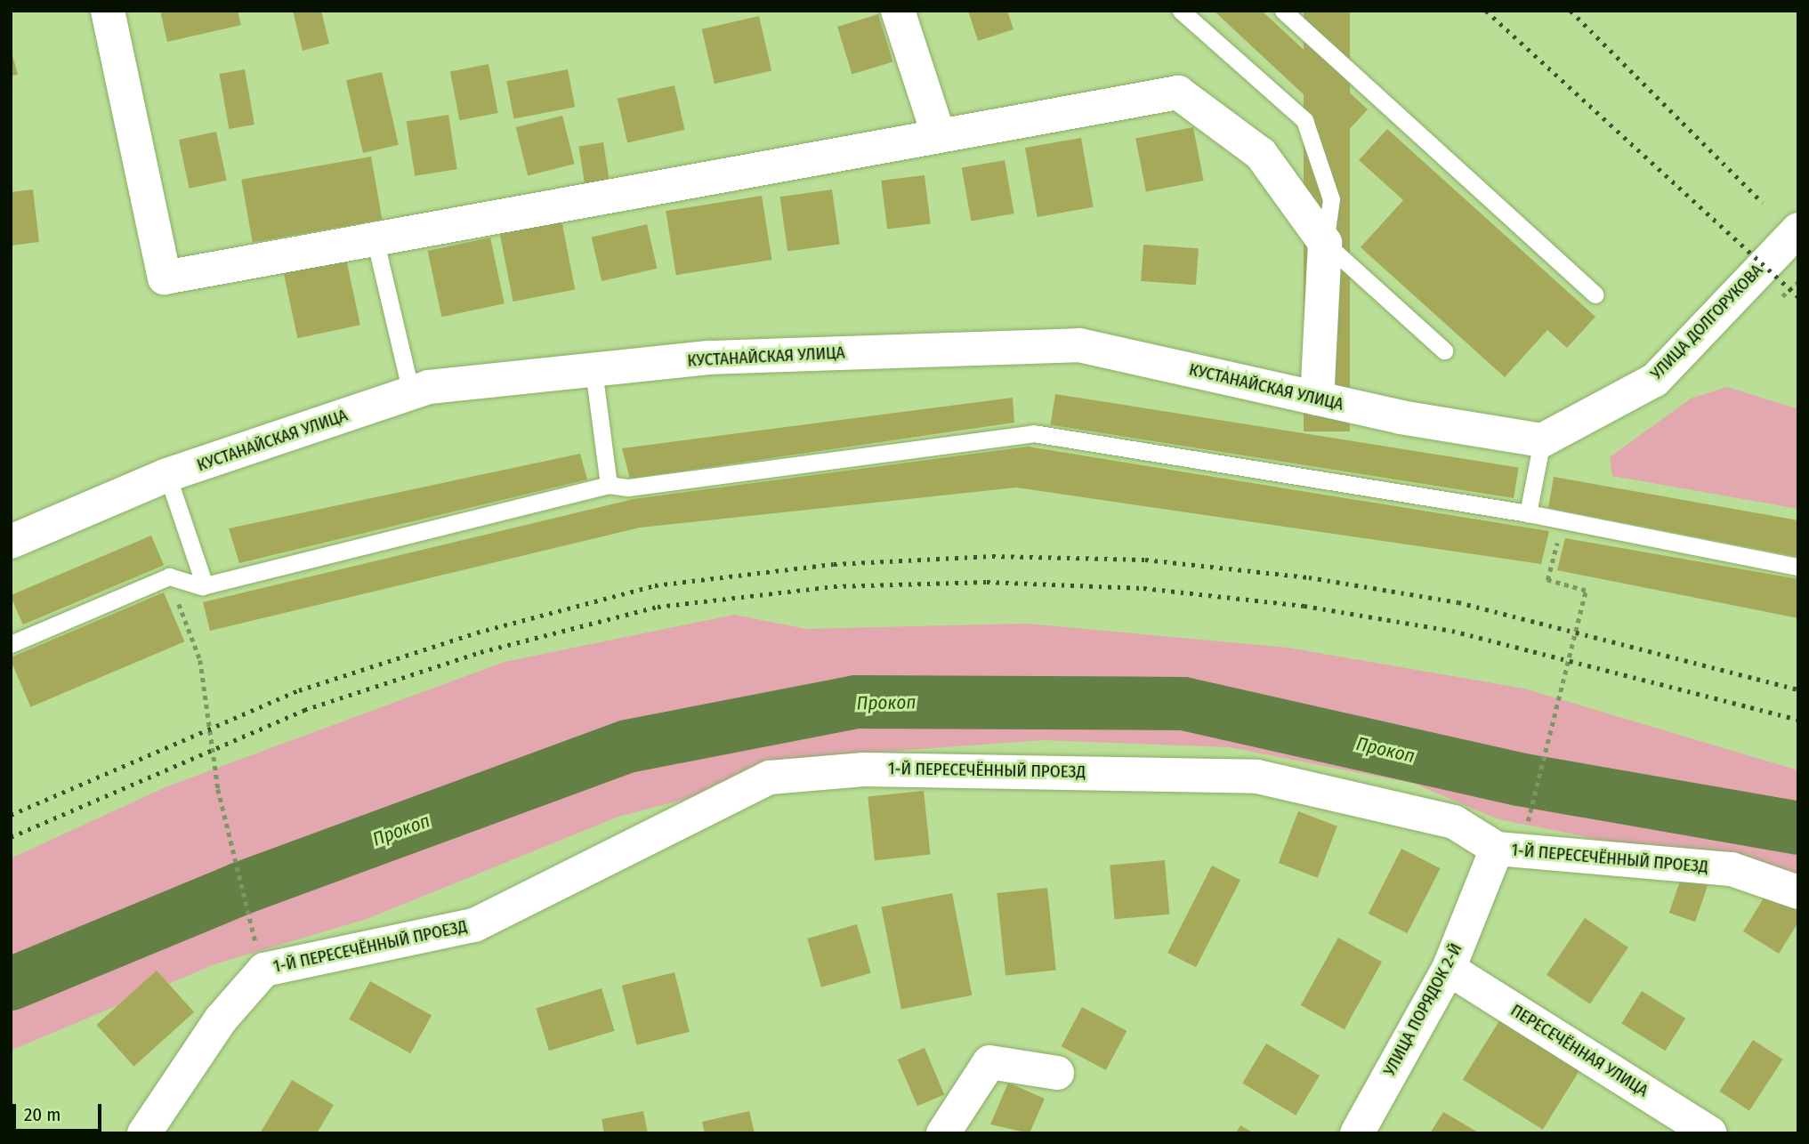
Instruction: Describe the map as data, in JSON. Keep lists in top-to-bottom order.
{
  "streets": {
    "street": [
      "УЛИЦА ДОЛГОРУКОВА",
      "КУСТАНАЙСКАЯ УЛИЦА",
      "1-Й ПЕРЕСЕЧЁННЫЙ ПРОЕЗД",
      "УЛИЦА ПОРЯДОК 2-Й",
      "ПЕРЕСЕЧЁННАЯ УЛИЦА"
    ]
  },
  "crossings": [
    ["УЛИЦА ДОЛГОРУКОВА", "КУСТАНАЙСКАЯ УЛИЦА"],
    ["1-Й ПЕРЕСЕЧЁННЫЙ ПРОЕЗД", "УЛИЦА ПОРЯДОК 2-Й"],
    ["УЛИЦА ПОРЯДОК 2-Й", "ПЕРЕСЕЧЁННАЯ УЛИЦА"]
  ],
  "water": ["Прокоп"],
  "scale_bar": "20 m"
}
